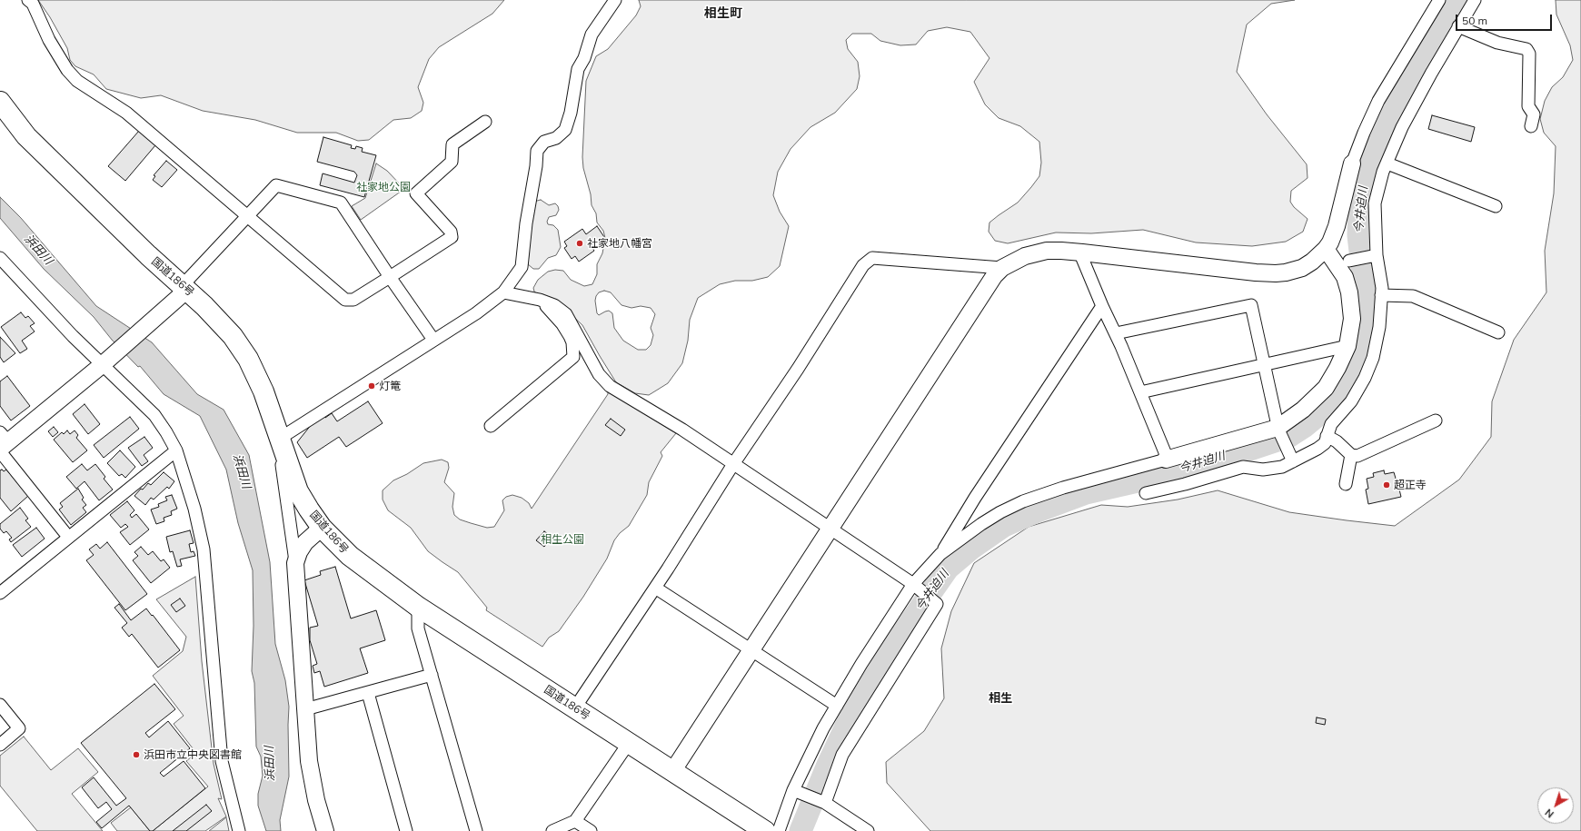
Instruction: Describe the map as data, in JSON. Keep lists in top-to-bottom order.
{
  "streets": {
    "highway": ["国道186号"]
  },
  "districts": ["相生町", "相生"],
  "water": ["今井迫川", "浜田川"],
  "parks": ["社家地公園", "相生公園"],
  "places": [
    "社家地八幡宮",
    "灯篭",
    "超正寺",
    "浜田市立中央図書館"
  ],
  "scale_bar": "50 m",
  "north": "bottom left"
}
